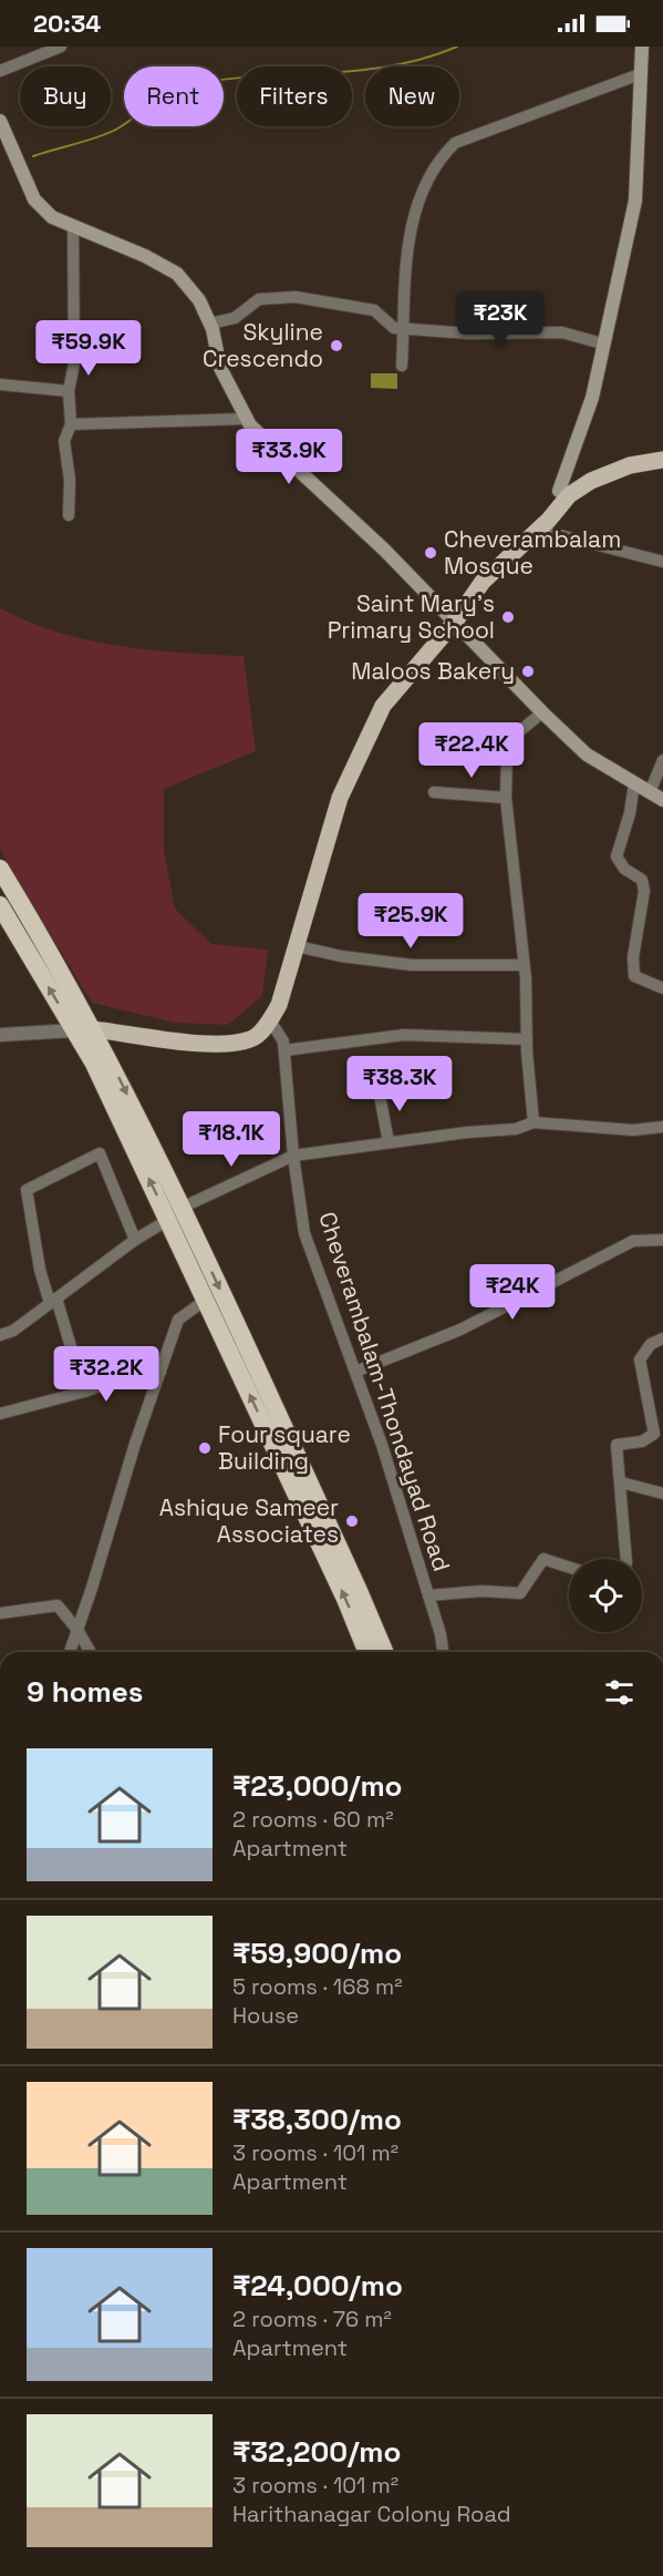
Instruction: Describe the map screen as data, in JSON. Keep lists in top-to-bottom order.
{
  "streets": {
    "street": ["Cheverambalam-Thondayad Road"]
  },
  "places": [
    "Skyline Crescendo",
    "Cheverambalam Mosque",
    "Saint Mary's Primary School",
    "Maloos Bakery",
    "Four square Building",
    "Ashique Sameer Associates"
  ],
  "page": {
    "status": "20:34",
    "chip": [
      "Buy",
      "Rent",
      "Filters",
      "New"
    ],
    "price": [
      "₹23K",
      "₹59.9K",
      "₹33.9K",
      "₹22.4K",
      "₹25.9K",
      "₹38.3K",
      "₹18.1K",
      "₹24K",
      "₹32.2K"
    ],
    "heading": "9 homes",
    "list": [
      {
        "name": "₹23,000/mo",
        "note": "2 rooms · 60 m² · Apartment"
      },
      {
        "name": "₹59,900/mo",
        "note": "5 rooms · 168 m² · House"
      },
      {
        "name": "₹38,300/mo",
        "note": "3 rooms · 101 m² · Apartment"
      },
      {
        "name": "₹24,000/mo",
        "note": "2 rooms · 76 m² · Apartment"
      },
      {
        "name": "₹32,200/mo",
        "note": "3 rooms · 101 m² · Harithanagar Colony Road"
      }
    ]
  }
}
